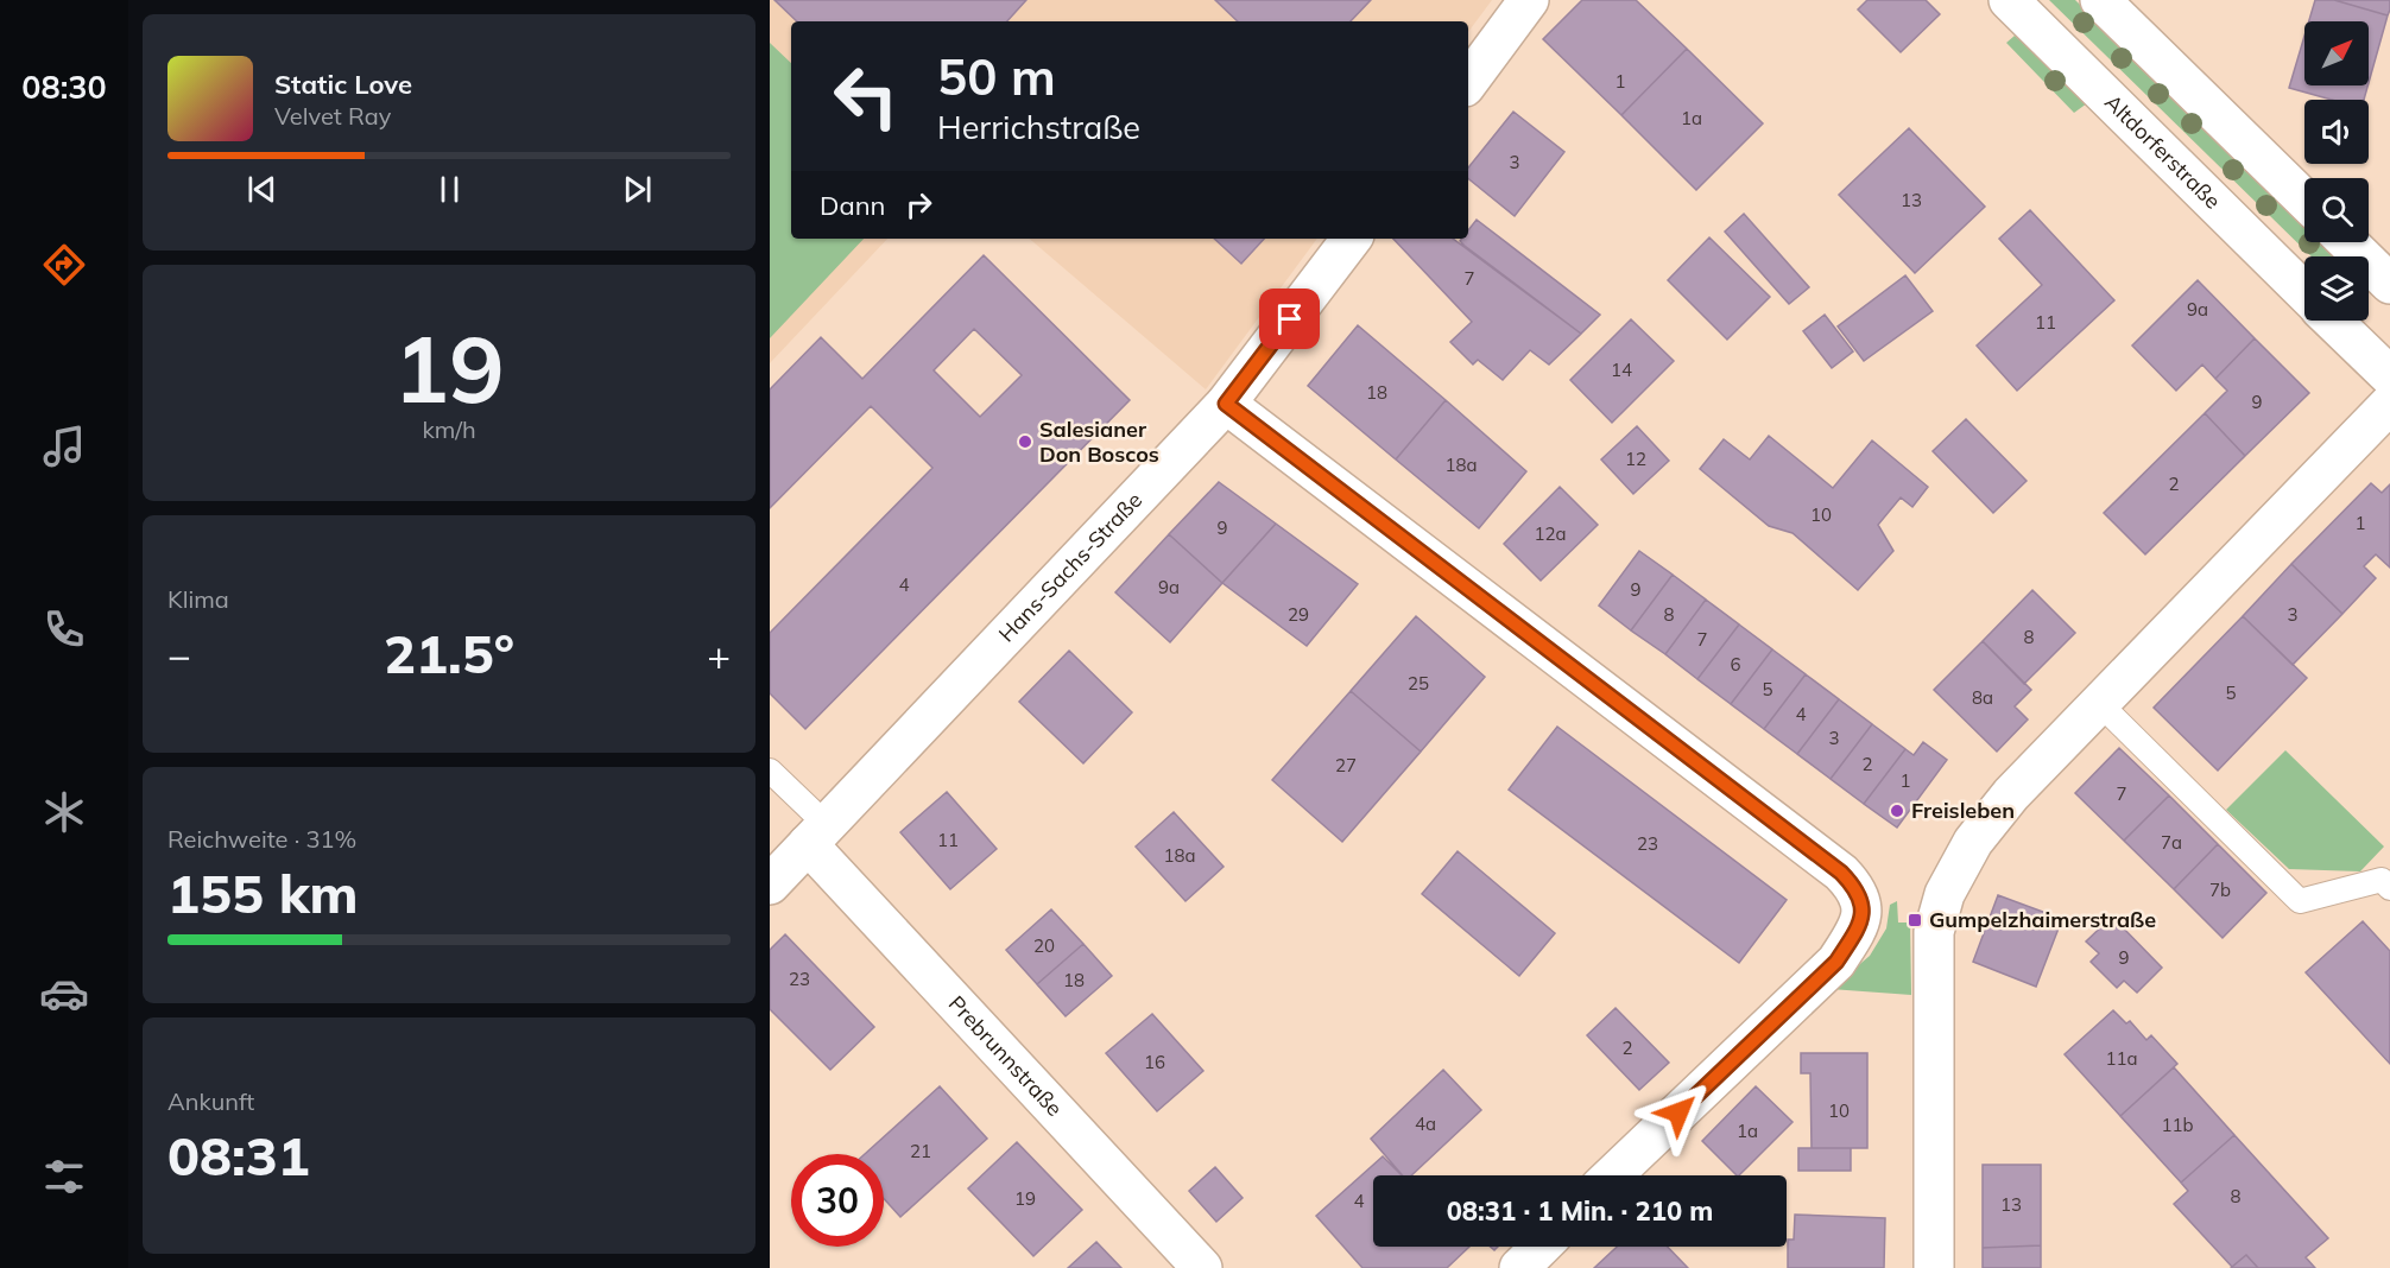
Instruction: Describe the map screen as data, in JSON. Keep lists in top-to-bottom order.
{
  "streets": {
    "street": ["Altdorferstraße", "Hans-Sachs-Straße", "Prebrunnstraße"]
  },
  "crossings": [
    ["Hans-Sachs-Straße", "Prebrunnstraße"]
  ],
  "places": {
    "other": ["Salesianer Don Boscos", "Freisleben"],
    "transit": ["Gumpelzhaimerstraße"]
  },
  "house_numbers": [
    "1",
    "1a",
    "3",
    "13",
    "7",
    "9a",
    "11",
    "14",
    "18",
    "9",
    "12",
    "18a",
    "2",
    "10",
    "1",
    "9",
    "12a",
    "4",
    "9a",
    "9",
    "29",
    "8",
    "3",
    "8",
    "7",
    "6",
    "25",
    "5",
    "5",
    "8a",
    "4",
    "3",
    "2",
    "27",
    "1",
    "7",
    "11",
    "7a",
    "23",
    "18a",
    "7b",
    "20",
    "9",
    "23",
    "18",
    "2",
    "11a",
    "16",
    "10",
    "4a",
    "11b",
    "1a",
    "21",
    "8",
    "19",
    "4",
    "13"
  ],
  "north": "top right",
  "page": {
    "tabs": "08:30",
    "turn": ["50 m", "Herrichstraße"],
    "song": ["Static Love", "Velvet Ray"],
    "then": "Dann",
    "tile": [
      ["19", "km/h"],
      "Klima",
      ["Reichweite · 31%", "155 km"],
      ["Ankunft", "08:31"]
    ],
    "heat": ["−", "21.5°", "+"],
    "limit": "30",
    "trip": "08:31 · 1 Min. · 210 m"
  }
}
